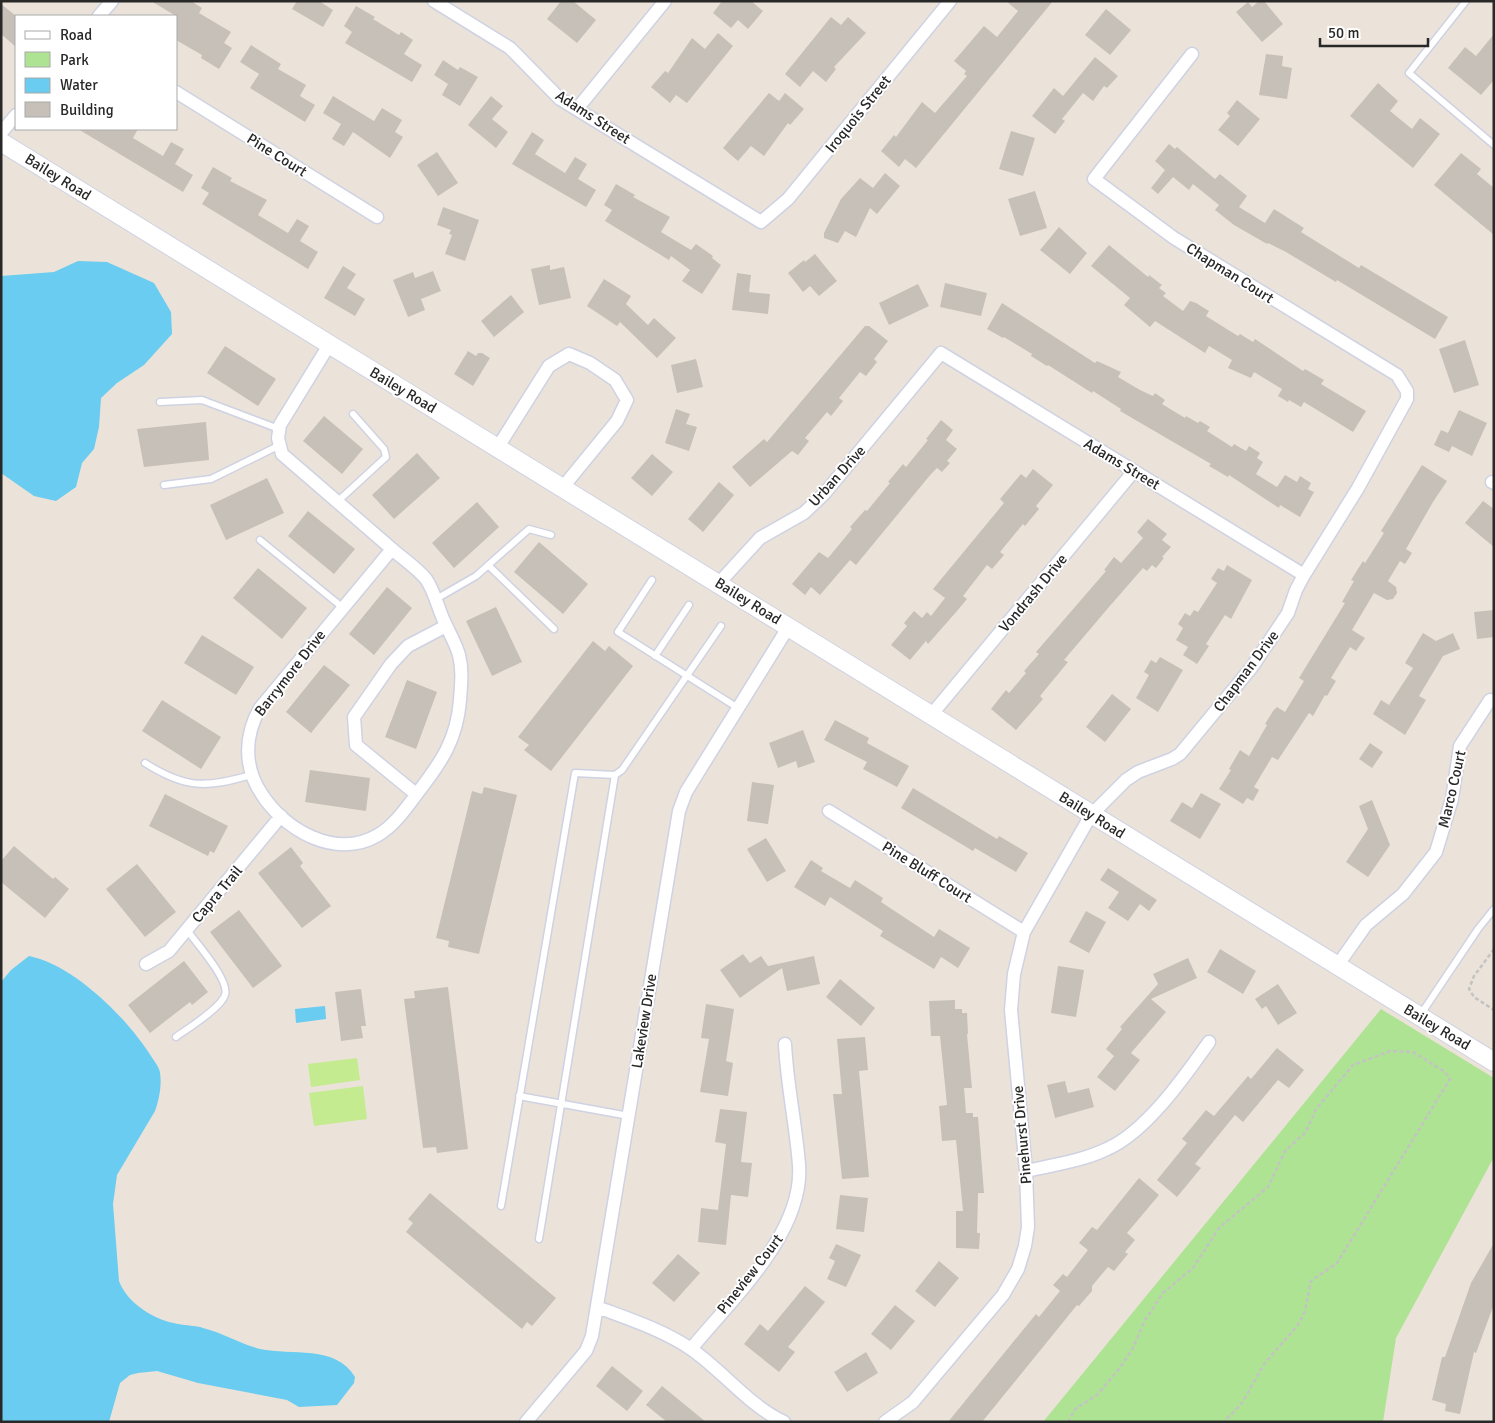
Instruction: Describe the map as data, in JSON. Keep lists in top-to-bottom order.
{
  "streets": {
    "street": [
      "Iroquois Street",
      "Adams Street",
      "Pine Court",
      "Bailey Road",
      "Chapman Court",
      "Urban Drive",
      "Vondrash Drive",
      "Chapman Drive",
      "Barrymore Drive",
      "Marco Court",
      "Pine Bluff Court",
      "Capra Trail",
      "Lakeview Drive",
      "Pinehurst Drive",
      "Pineview Court"
    ]
  },
  "crossings": [
    ["Iroquois Street", "Adams Street"],
    ["Adams Street", "Urban Drive"],
    ["Adams Street", "Vondrash Drive"],
    ["Adams Street", "Chapman Drive"],
    ["Bailey Road", "Urban Drive"],
    ["Bailey Road", "Vondrash Drive"],
    ["Bailey Road", "Chapman Drive"],
    ["Bailey Road", "Barrymore Drive"],
    ["Bailey Road", "Marco Court"],
    ["Bailey Road", "Lakeview Drive"],
    ["Bailey Road", "Pinehurst Drive"],
    ["Chapman Court", "Chapman Drive"],
    ["Chapman Drive", "Pinehurst Drive"],
    ["Barrymore Drive", "Capra Trail"],
    ["Pine Bluff Court", "Pinehurst Drive"]
  ],
  "legend": [
    "Road",
    "Park",
    "Water",
    "Building"
  ],
  "scale_bar": "50 m"
}
